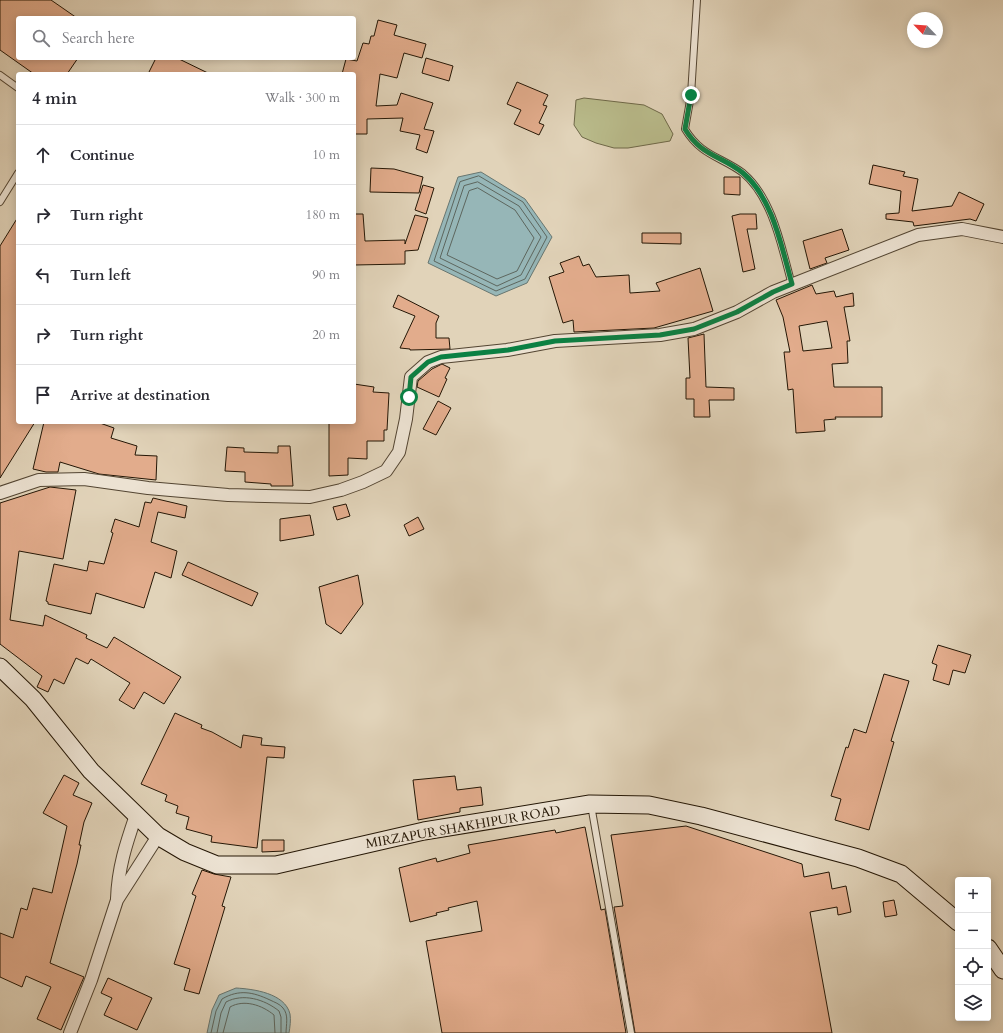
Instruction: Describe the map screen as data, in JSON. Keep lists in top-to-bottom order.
{
  "streets": {
    "main road": ["MIRZAPUR SHAKHIPUR ROAD"]
  },
  "north": "top left",
  "page": {
    "search": "Search here",
    "heading": ["4 min", "Walk · 300 m"],
    "list": [
      ["Continue", "10 m"],
      ["Turn right", "180 m"],
      ["Turn left", "90 m"],
      ["Turn right", "20 m"],
      "Arrive at destination"
    ],
    "map_buttons": ["+", "−"]
  }
}
